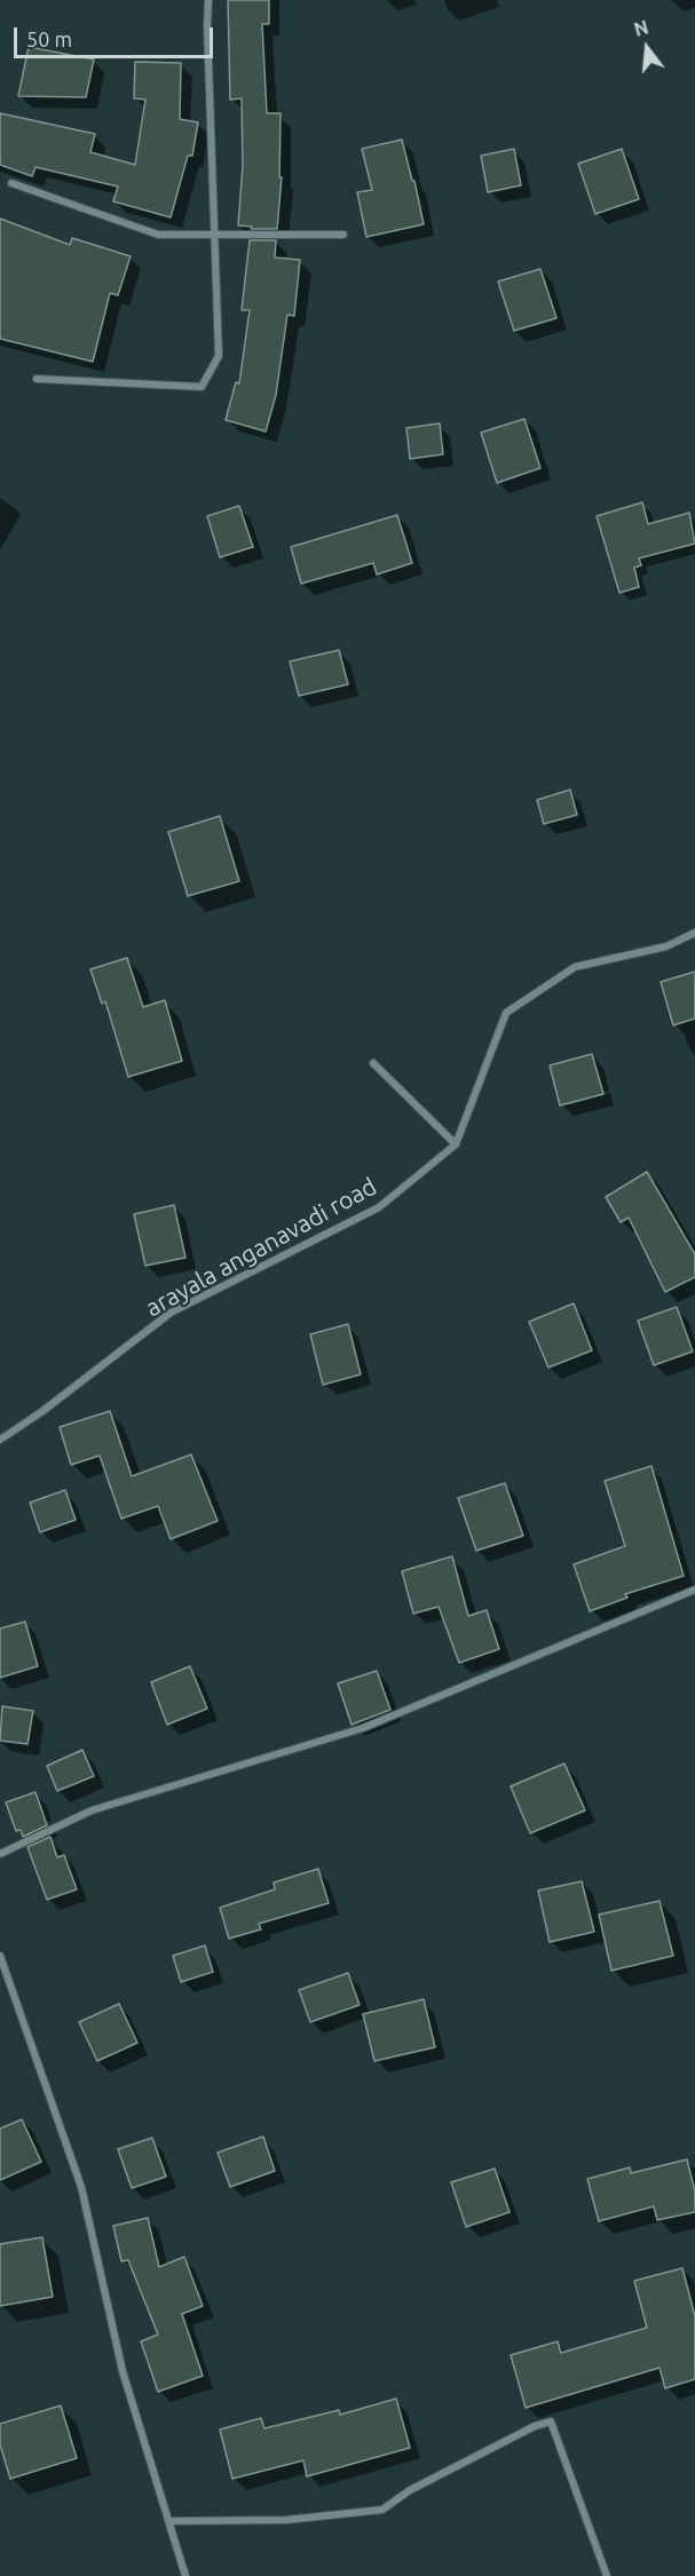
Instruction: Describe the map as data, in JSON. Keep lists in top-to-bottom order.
{
  "streets": {
    "street": ["arayala anganavadi road"]
  },
  "scale_bar": "50 m",
  "north": "top"
}
